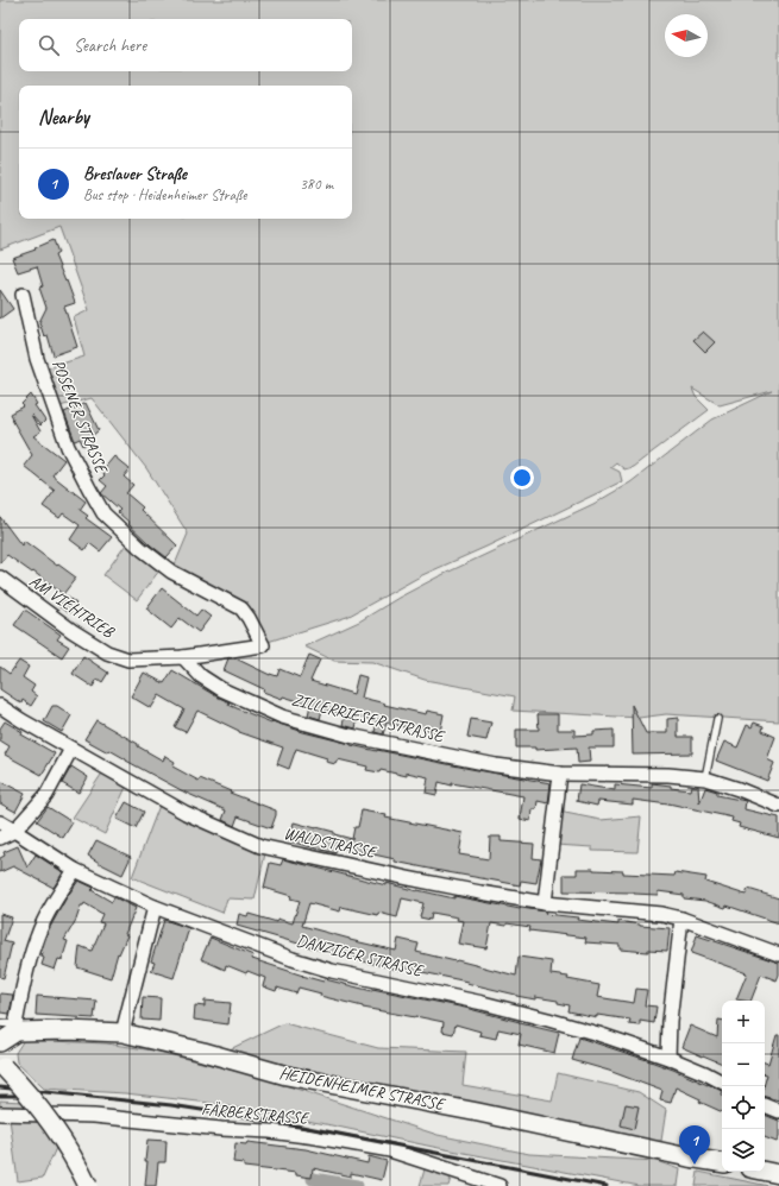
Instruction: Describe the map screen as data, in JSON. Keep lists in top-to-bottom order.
{
  "streets": {
    "street": [
      "POSENER STRASSE",
      "AM VIEHTRIEB",
      "ZILLERRIESER STRASSE",
      "WALDSTRASSE",
      "DANZIGER STRASSE",
      "HEIDENHEIMER STRASSE",
      "FÄRBERSTRASSE"
    ]
  },
  "crossings": [
    ["POSENER STRASSE", "AM VIEHTRIEB"],
    ["POSENER STRASSE", "ZILLERRIESER STRASSE"],
    ["AM VIEHTRIEB", "ZILLERRIESER STRASSE"]
  ],
  "north": "left",
  "page": {
    "search": "Search here",
    "heading": "Nearby",
    "list": [
      {
        "mark": "1",
        "name": "Breslauer Straße",
        "note": "Bus stop · Heidenheimer Straße",
        "value": "380 m"
      }
    ],
    "map_buttons": ["+", "−"],
    "pins": "1"
  }
}
